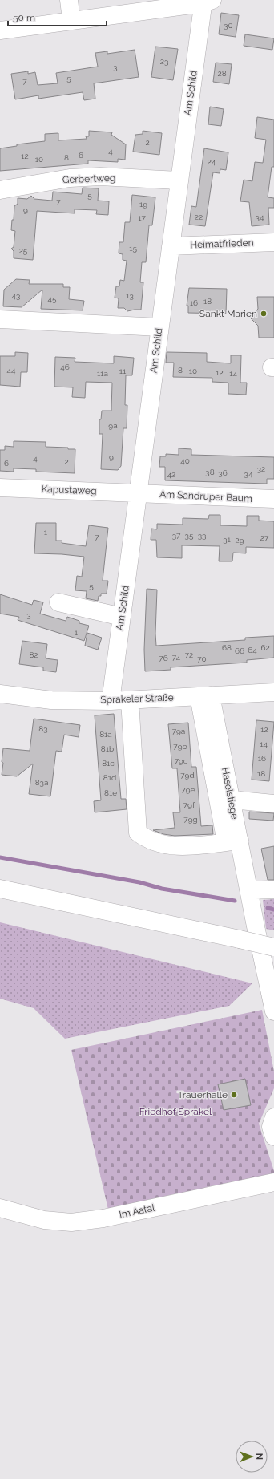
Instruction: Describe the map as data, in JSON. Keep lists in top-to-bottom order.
{
  "streets": {
    "street": [
      "Am Schild",
      "Gerbertweg",
      "Heimatfrieden",
      "Kapustaweg",
      "Am Sandruper Baum",
      "Sprakeler Straße",
      "Haselstiege",
      "Im Aatal"
    ]
  },
  "crossings": [
    ["Am Schild", "Gerbertweg"],
    ["Am Schild", "Heimatfrieden"],
    ["Am Schild", "Kapustaweg"],
    ["Am Schild", "Am Sandruper Baum"],
    ["Am Schild", "Sprakeler Straße"],
    ["Kapustaweg", "Am Sandruper Baum"],
    ["Sprakeler Straße", "Haselstiege"]
  ],
  "parks": ["Friedhof Sprakel"],
  "places": ["Sankt Marien", "Trauerhalle"],
  "house_numbers": [
    "30",
    "23",
    "3",
    "28",
    "5",
    "7",
    "2",
    "4",
    "6",
    "12",
    "8",
    "10",
    "24",
    "5",
    "7",
    "19",
    "9",
    "22",
    "34",
    "17",
    "15",
    "25",
    "43",
    "13",
    "45",
    "18",
    "16",
    "46",
    "44",
    "8",
    "11",
    "10",
    "12",
    "11a",
    "14",
    "9a",
    "9",
    "4",
    "40",
    "2",
    "6",
    "32",
    "38",
    "36",
    "34",
    "42",
    "1",
    "37",
    "35",
    "33",
    "7",
    "27",
    "31",
    "29",
    "5",
    "3",
    "1",
    "68",
    "62",
    "64",
    "66",
    "82",
    "72",
    "74",
    "76",
    "70",
    "83",
    "12",
    "79a",
    "81a",
    "14",
    "79b",
    "81b",
    "16",
    "79c",
    "81c",
    "18",
    "79d",
    "81d",
    "83a",
    "79e",
    "81e",
    "79f",
    "79g"
  ],
  "scale_bar": "50 m",
  "north": "right"
}
